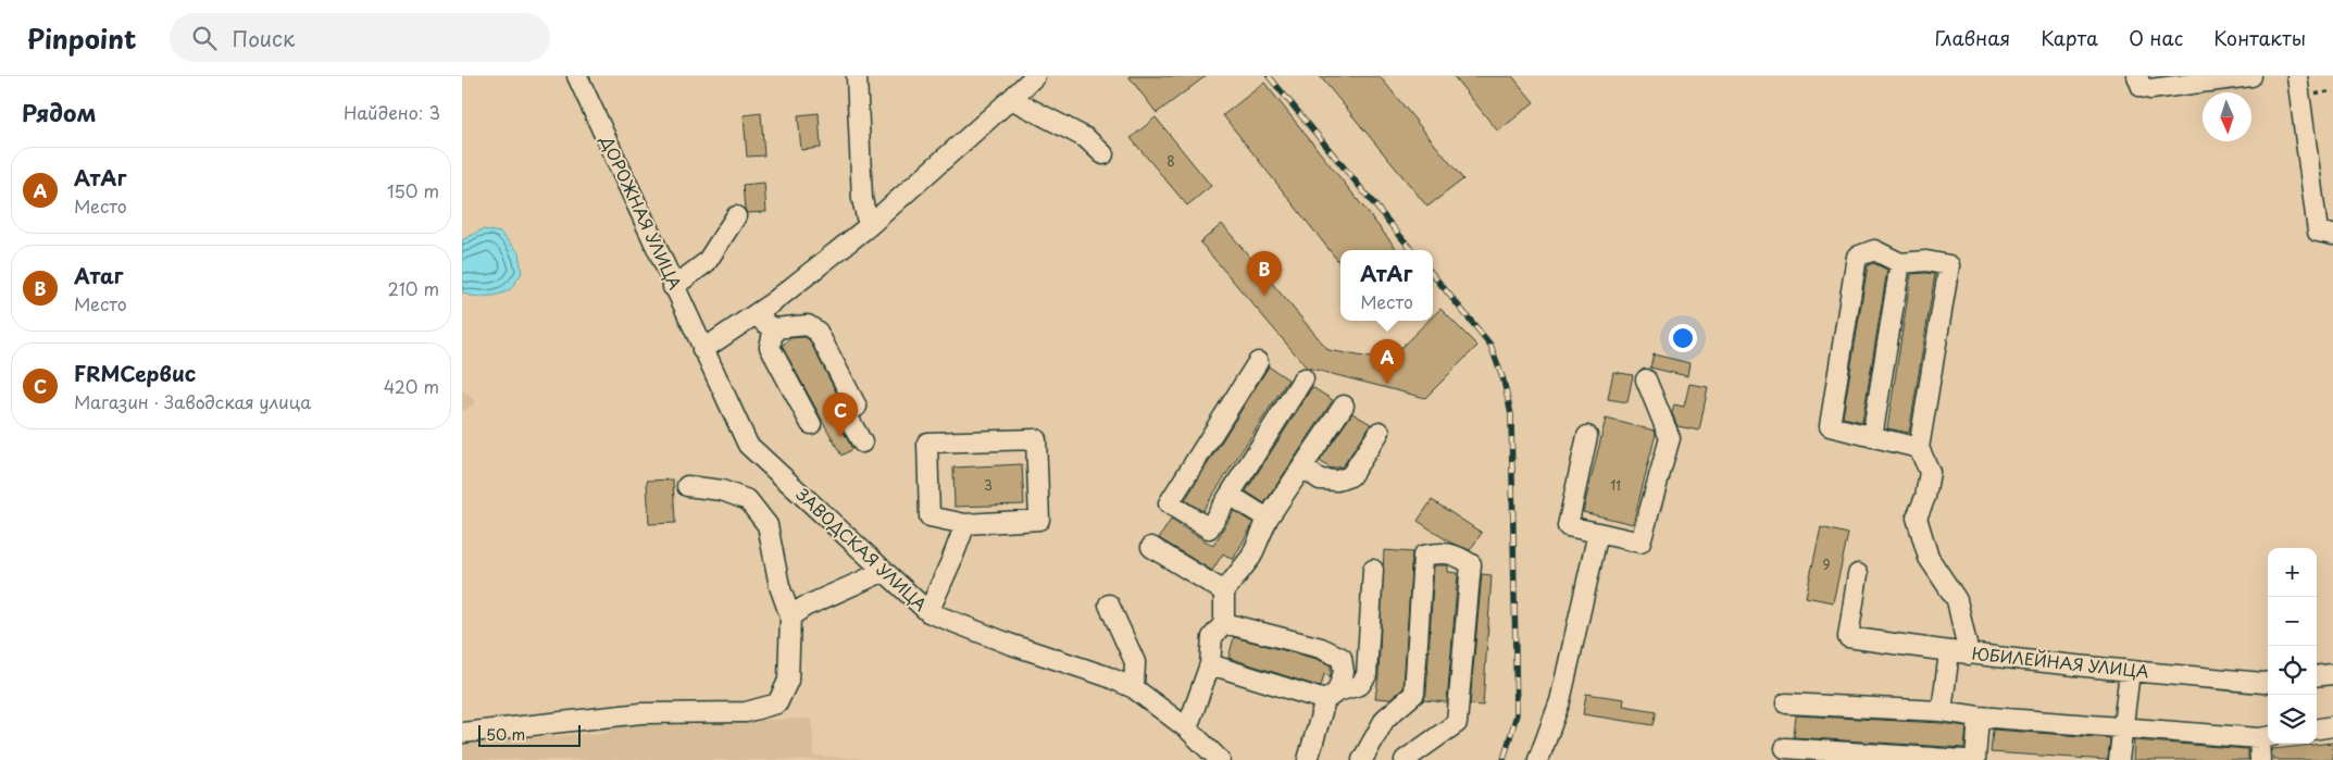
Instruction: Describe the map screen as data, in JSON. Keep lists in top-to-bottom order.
{
  "streets": {
    "street": ["ДОРОЖНАЯ УЛИЦА", "ЗАВОДСКАЯ УЛИЦА", "ЮБИЛЕЙНАЯ УЛИЦА"]
  },
  "crossings": [
    ["ДОРОЖНАЯ УЛИЦА", "ЗАВОДСКАЯ УЛИЦА"]
  ],
  "house_numbers": [
    "8",
    "3",
    "11",
    "9"
  ],
  "scale_bar": "50 m",
  "north": "bottom",
  "page": {
    "header": "Pinpoint",
    "search": "Поиск",
    "nav": [
      "Главная",
      "Карта",
      "О нас",
      "Контакты"
    ],
    "heading": ["Рядом", "Найдено: 3"],
    "list": [
      {
        "mark": "A",
        "name": "АтАг",
        "note": "Место",
        "value": "150 m"
      },
      {
        "mark": "B",
        "name": "Атаг",
        "note": "Место",
        "value": "210 m"
      },
      {
        "mark": "C",
        "name": "FRMСервис",
        "note": "Магазин · Заводская улица",
        "value": "420 m"
      }
    ],
    "popup": ["АтАг", "Место"],
    "pins": ["B", "A", "C"],
    "map_buttons": ["+", "−"],
    "scale": "50 m"
  }
}
